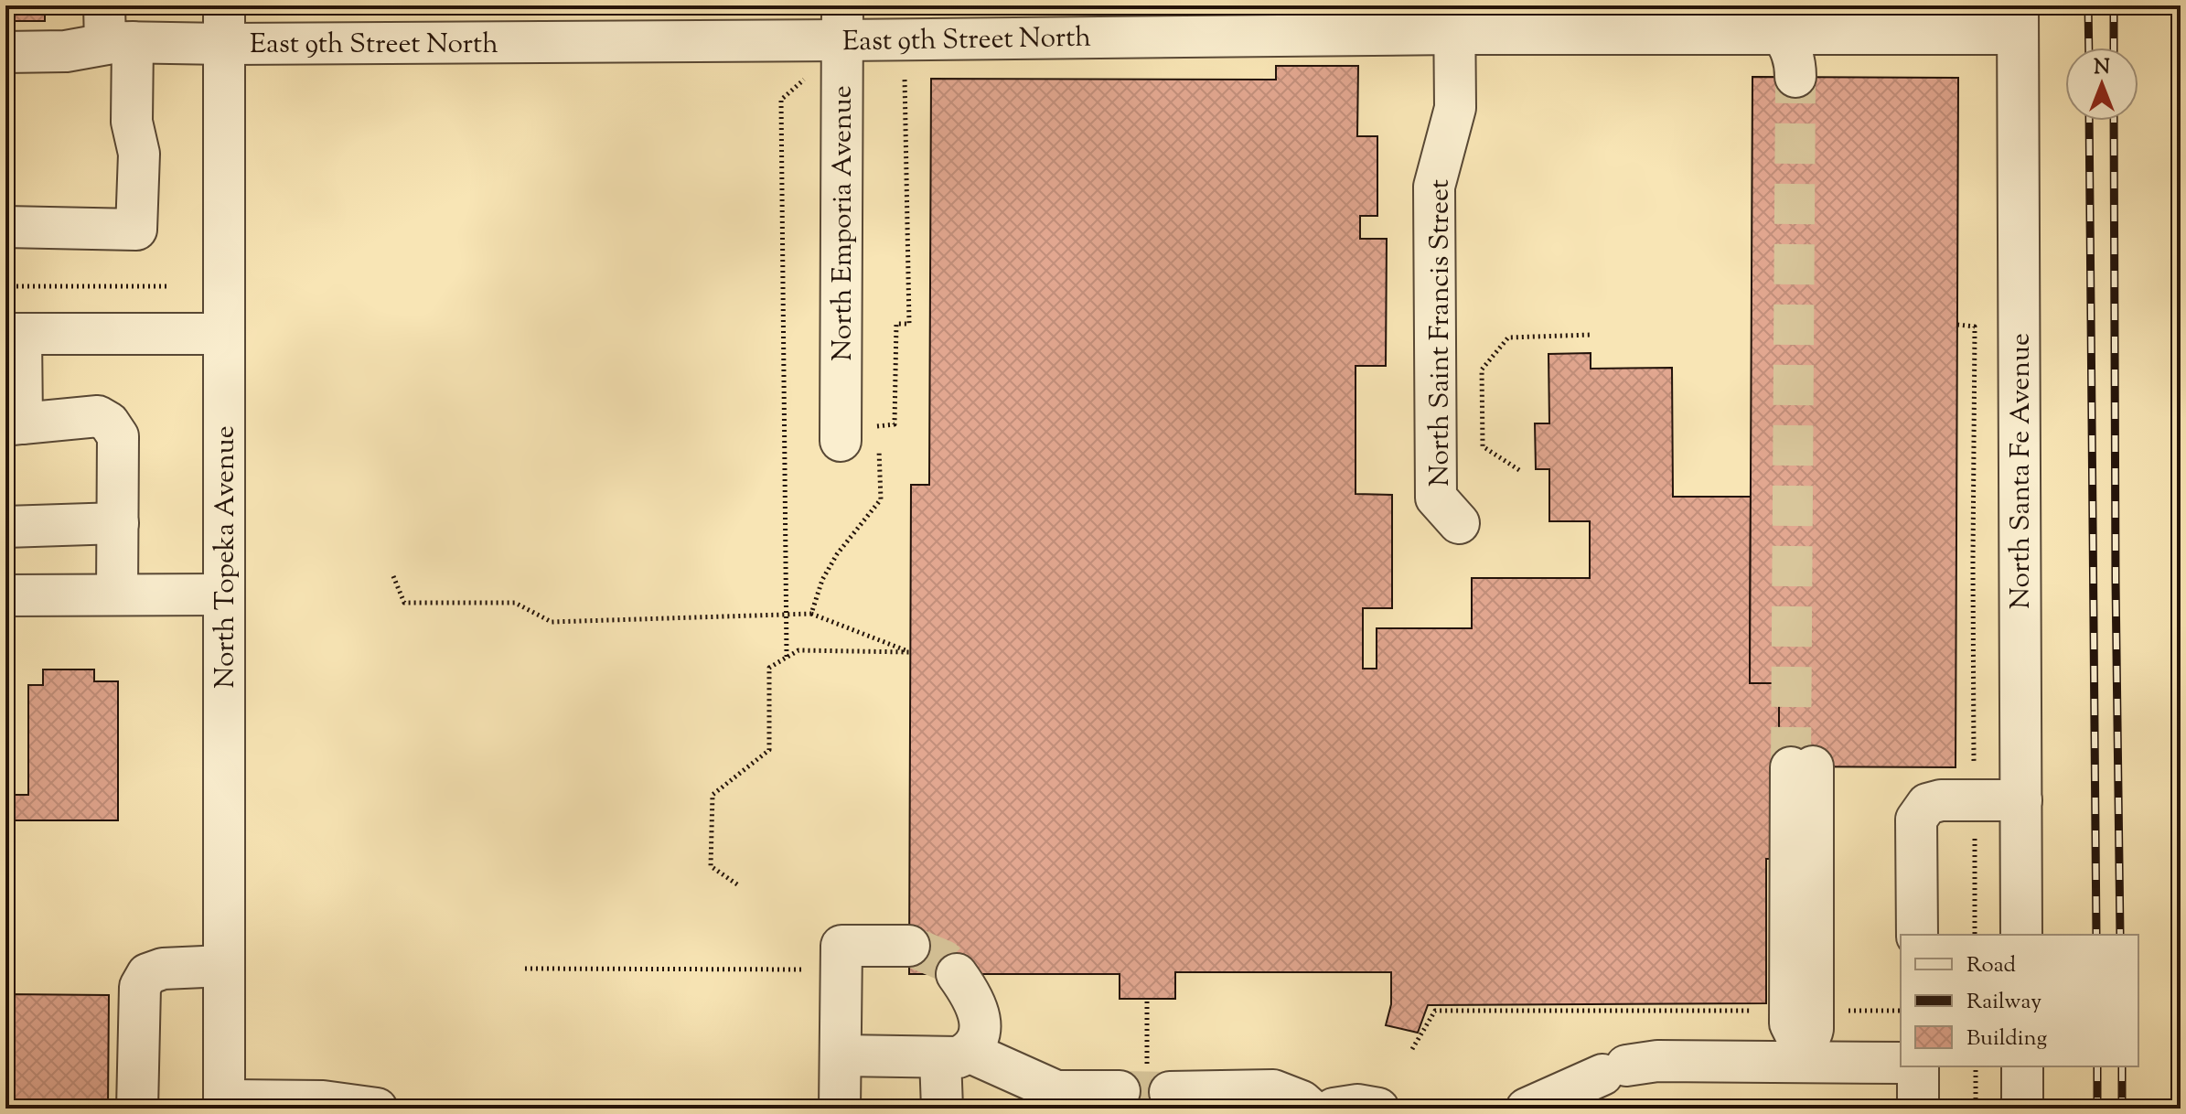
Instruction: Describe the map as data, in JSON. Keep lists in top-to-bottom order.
{
  "streets": {
    "street": [
      "East 9th Street North",
      "North Emporia Avenue",
      "North Saint Francis Street",
      "North Santa Fe Avenue",
      "North Topeka Avenue"
    ]
  },
  "crossings": [
    ["East 9th Street North", "North Emporia Avenue"],
    ["East 9th Street North", "North Saint Francis Street"],
    ["East 9th Street North", "North Santa Fe Avenue"],
    ["East 9th Street North", "North Topeka Avenue"]
  ],
  "legend": ["Road", "Railway", "Building"],
  "north": "top"
}
